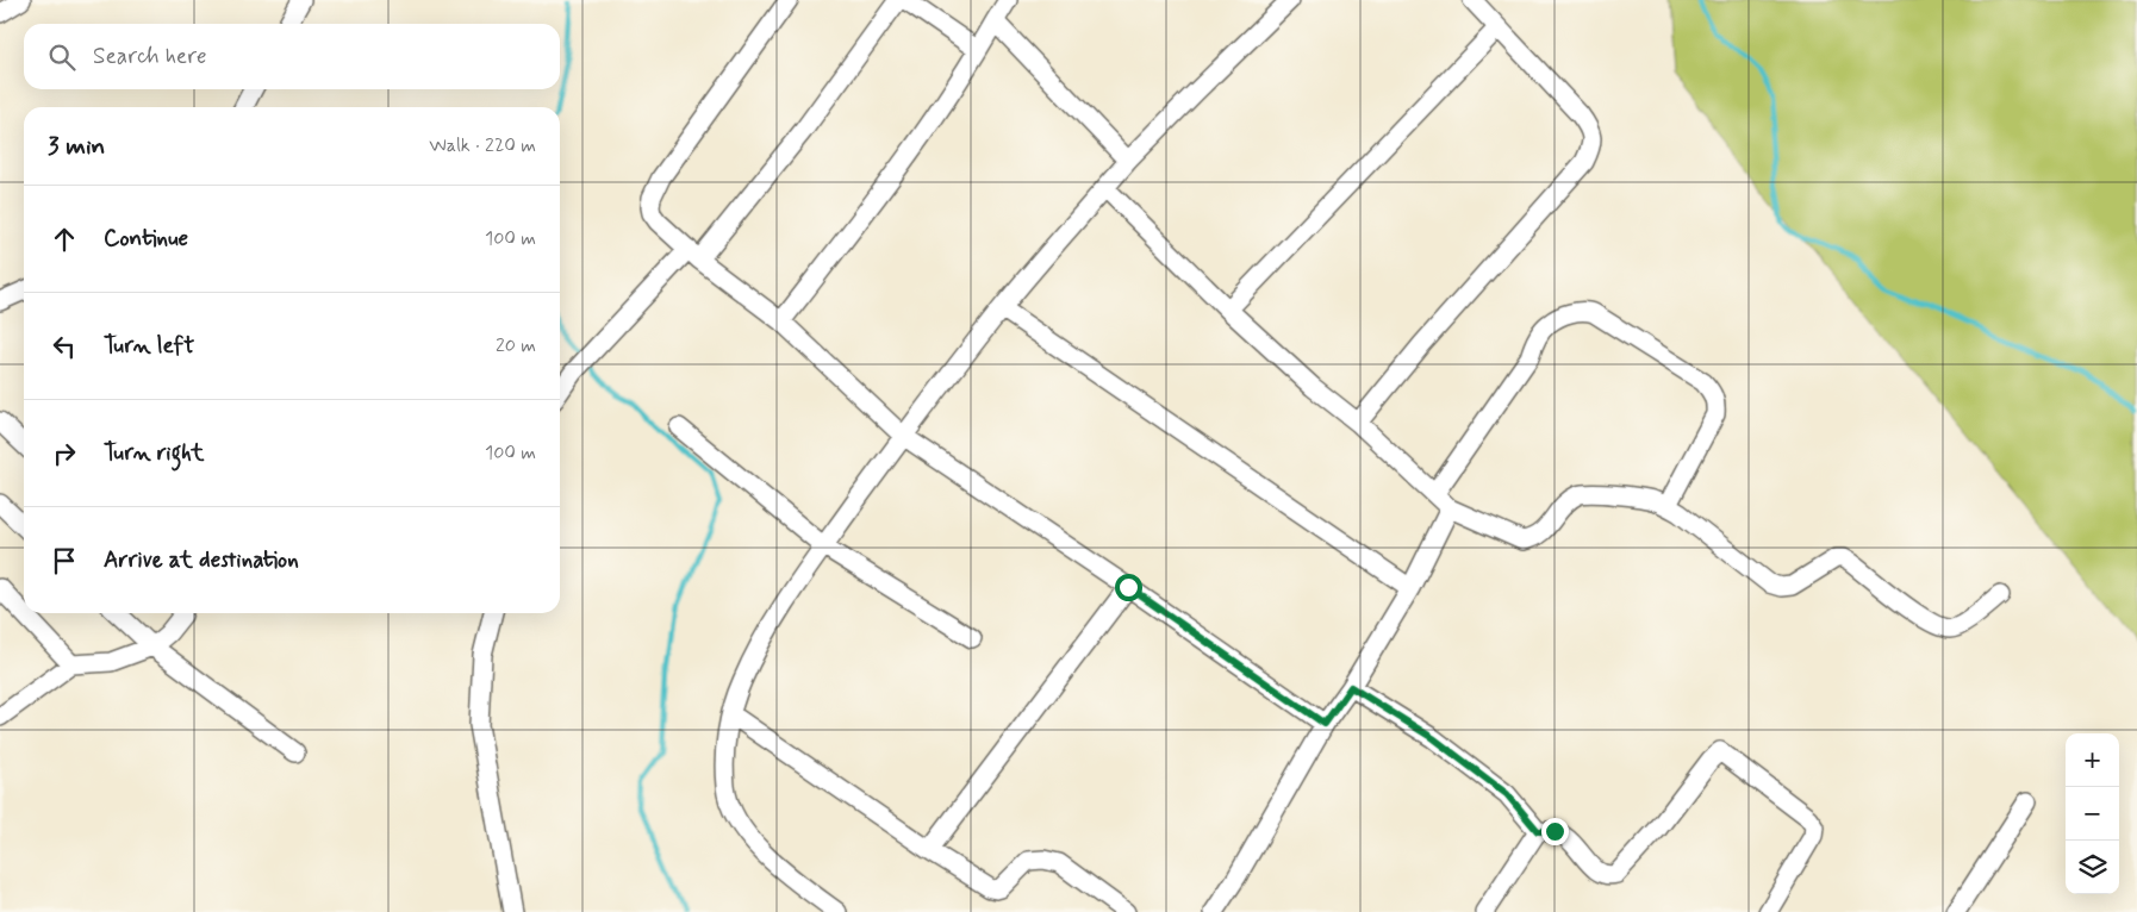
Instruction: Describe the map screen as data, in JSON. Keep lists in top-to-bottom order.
{
  "page": {
    "search": "Search here",
    "heading": ["3 min", "Walk · 220 m"],
    "list": [
      ["Continue", "100 m"],
      ["Turn left", "20 m"],
      ["Turn right", "100 m"],
      "Arrive at destination"
    ],
    "map_buttons": ["+", "−"]
  }
}
